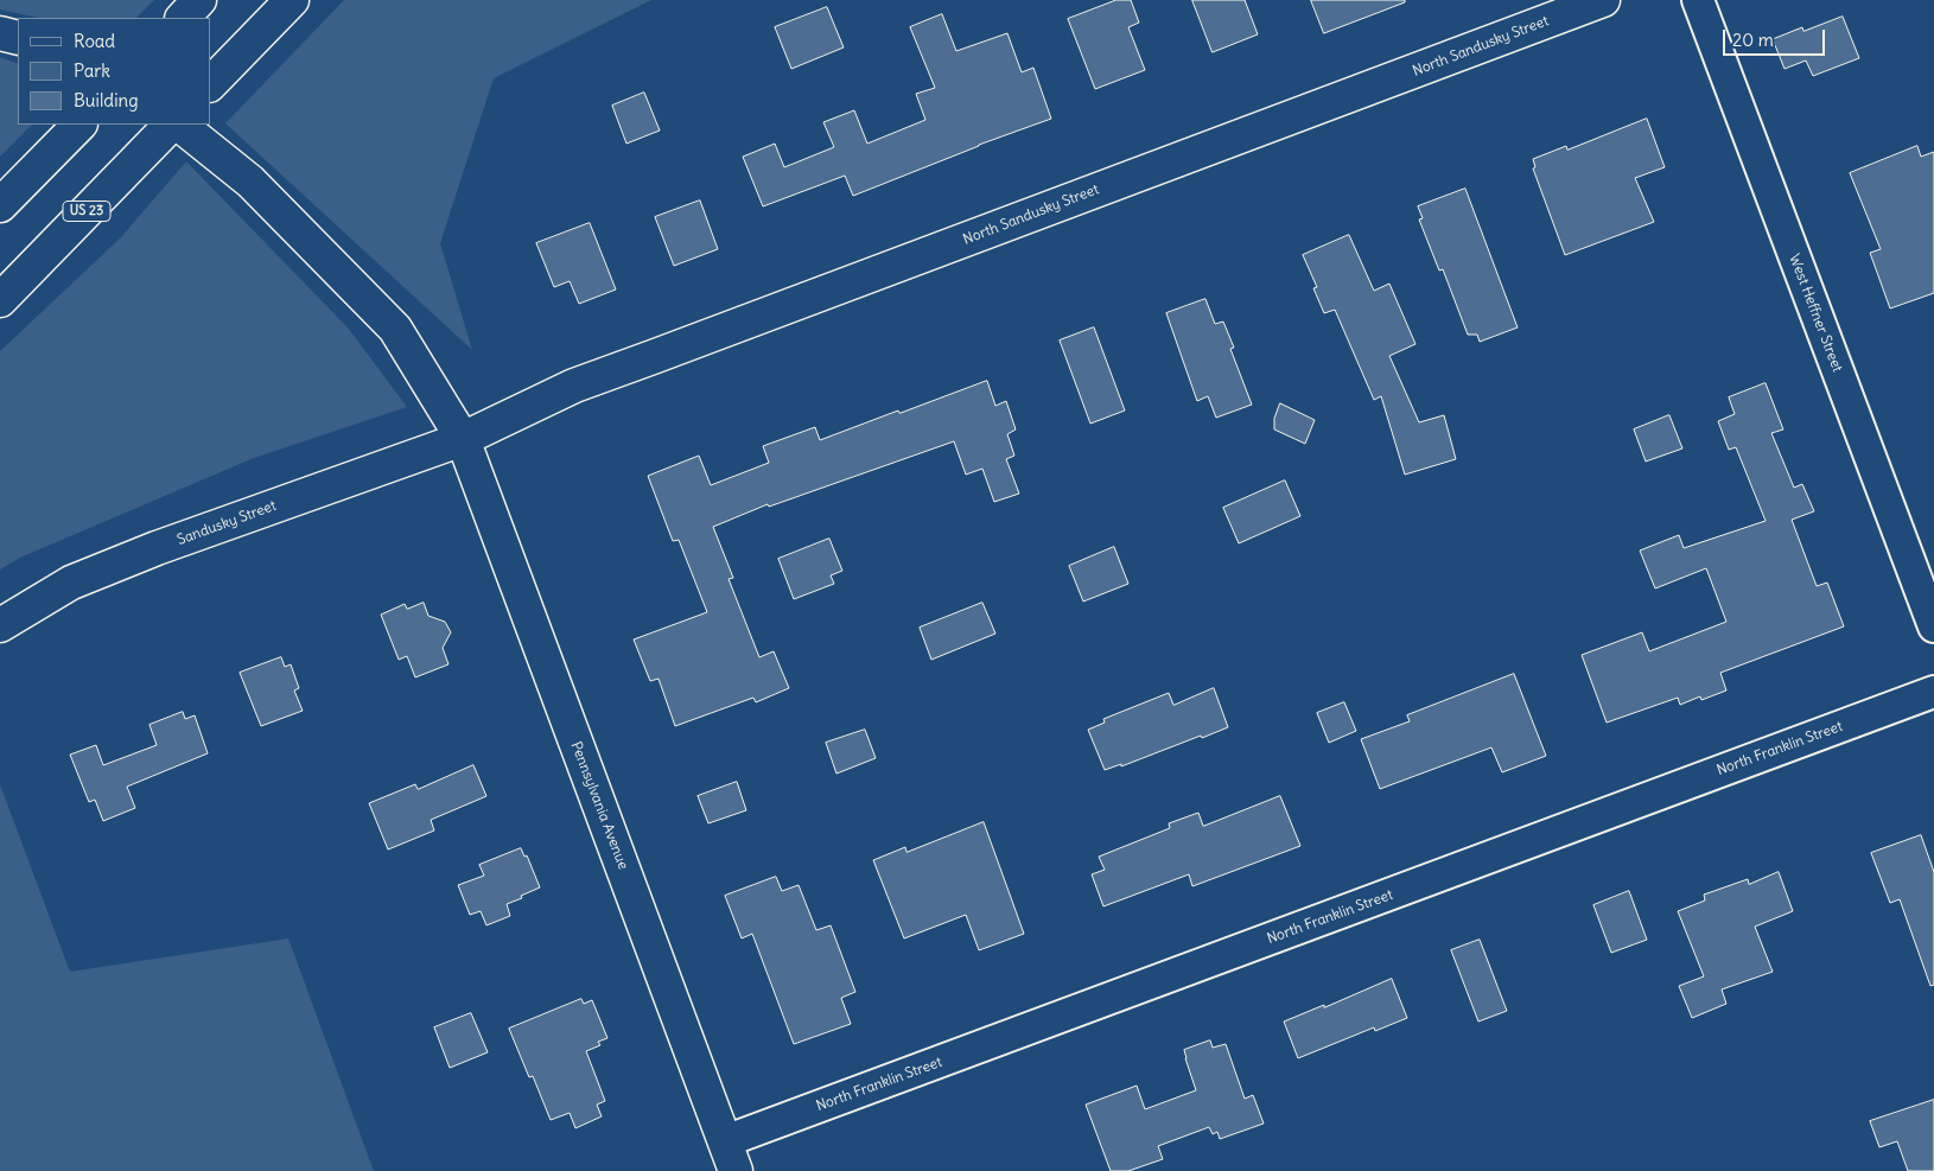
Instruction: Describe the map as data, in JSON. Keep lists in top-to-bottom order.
{
  "streets": {
    "main road": [
      "North Sandusky Street",
      "US 23",
      "Sandusky Street",
      "Pennsylvania Avenue"
    ],
    "street": ["West Heffner Street", "North Franklin Street"]
  },
  "crossings": [
    ["North Sandusky Street", "Sandusky Street"],
    ["North Sandusky Street", "Pennsylvania Avenue"],
    ["Sandusky Street", "Pennsylvania Avenue"],
    ["North Franklin Street", "Pennsylvania Avenue"]
  ],
  "legend": ["Road", "Park", "Building"],
  "scale_bar": "20 m"
}
